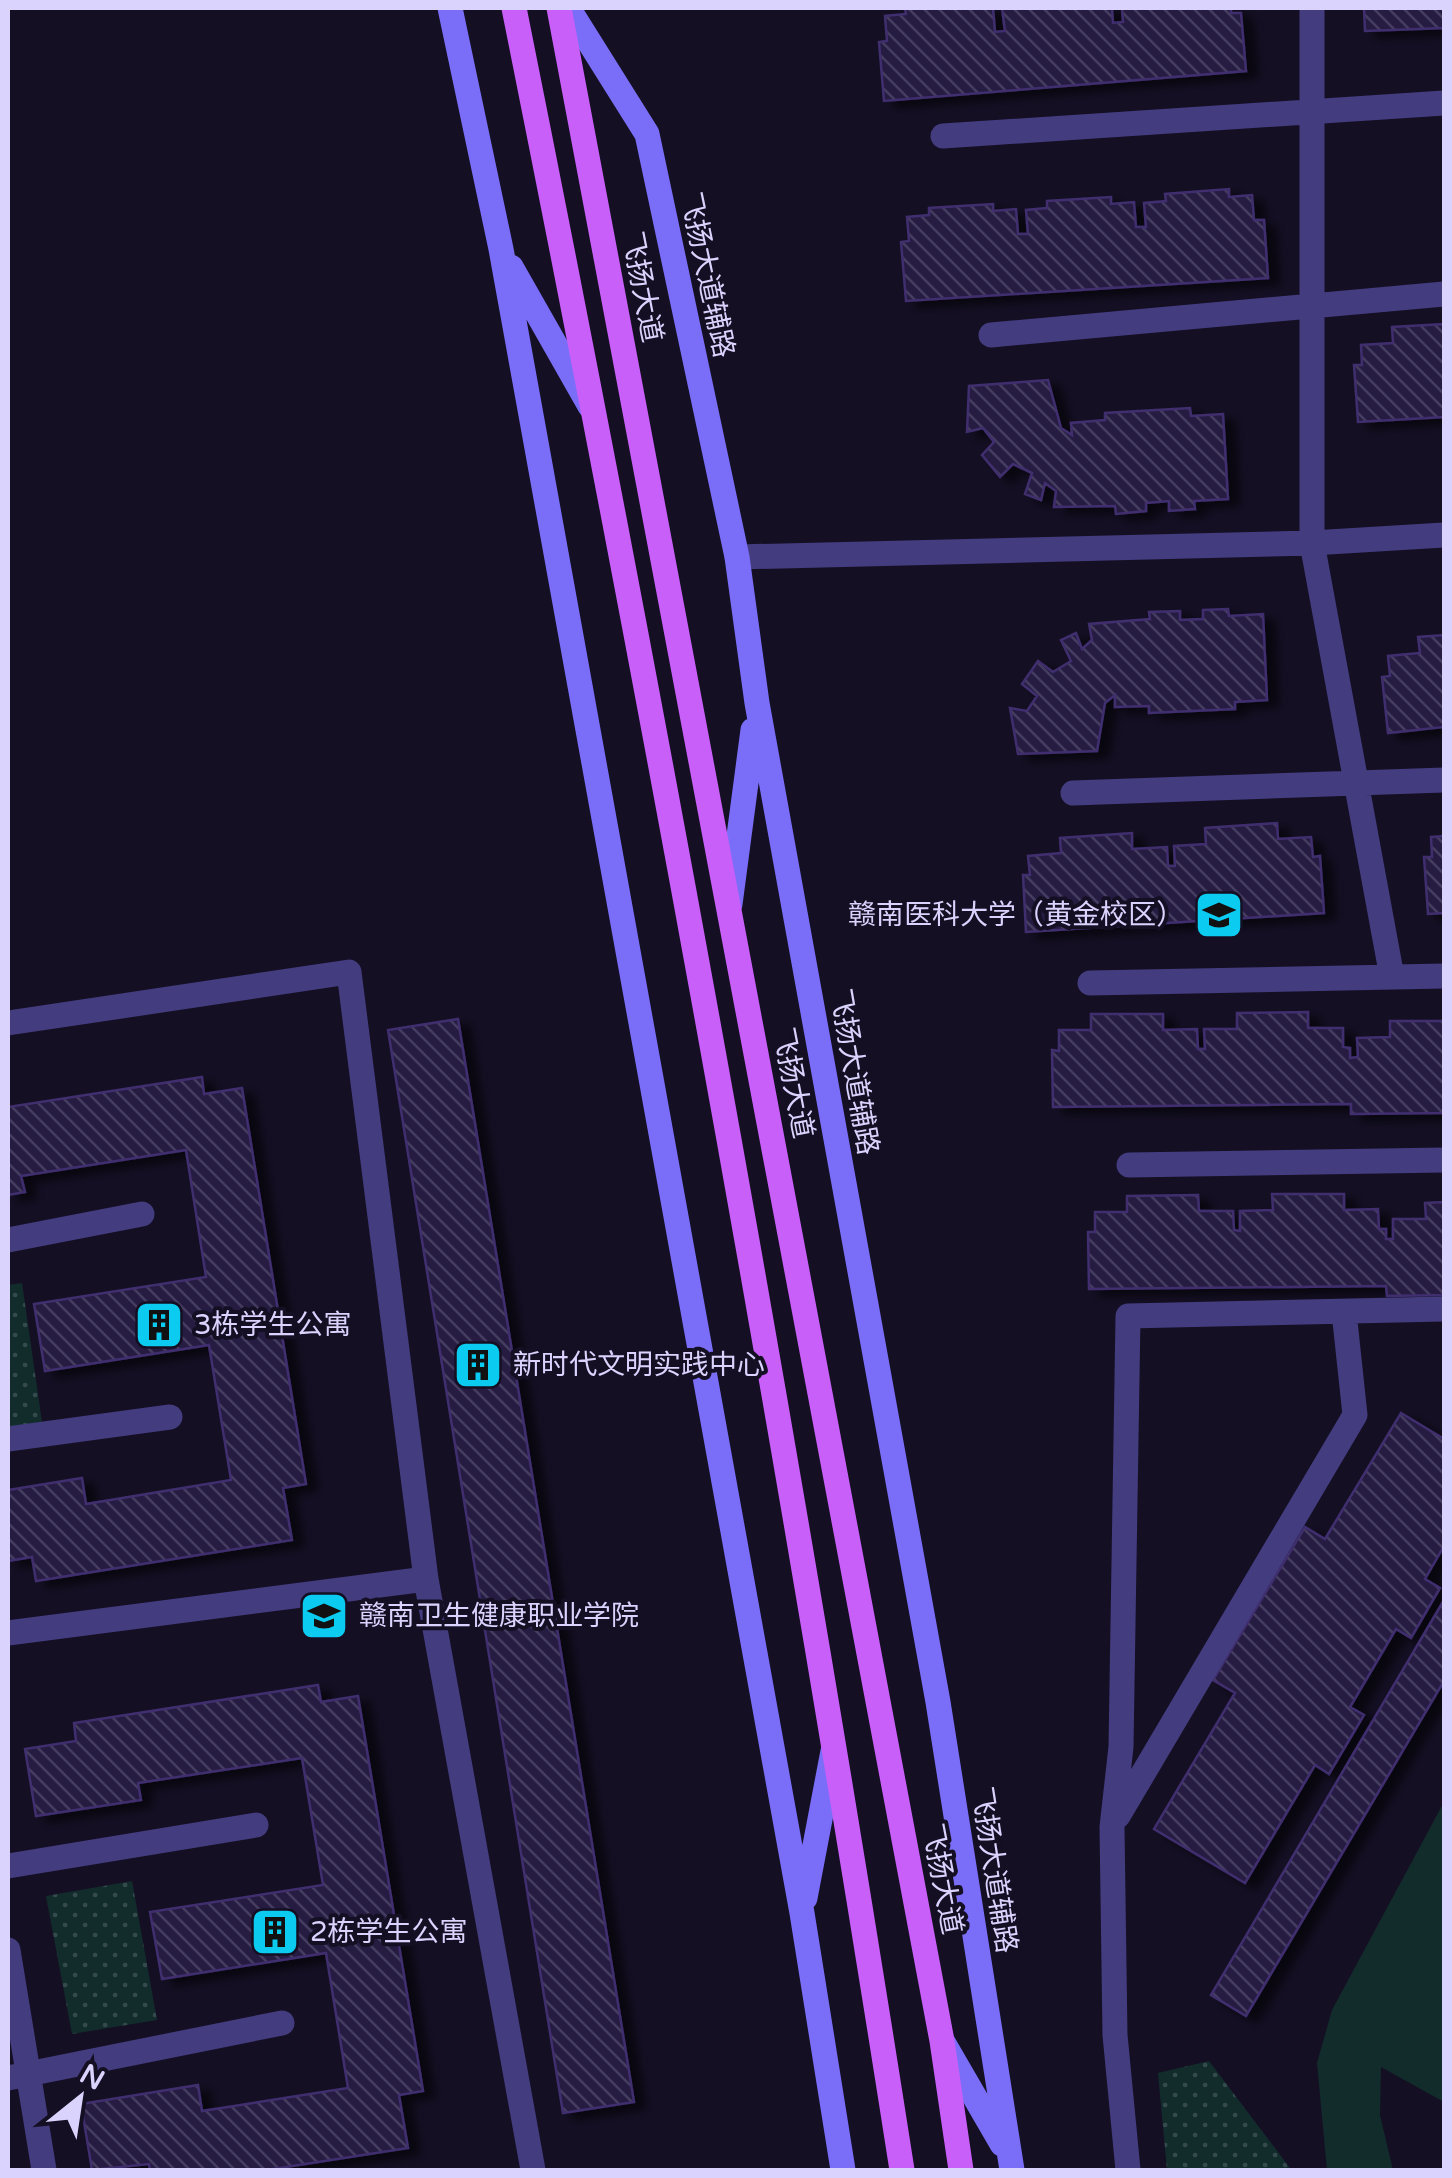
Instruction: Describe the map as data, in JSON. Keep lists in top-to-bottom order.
{
  "streets": {
    "main road": ["飞扬大道"],
    "street": ["飞扬大道辅路"]
  },
  "places": {
    "school or university": ["赣南医科大学（黄金校区）", "赣南卫生健康职业学院"],
    "building": ["3栋学生公寓", "新时代文明实践中心", "2栋学生公寓"]
  },
  "north": "top right"
}
